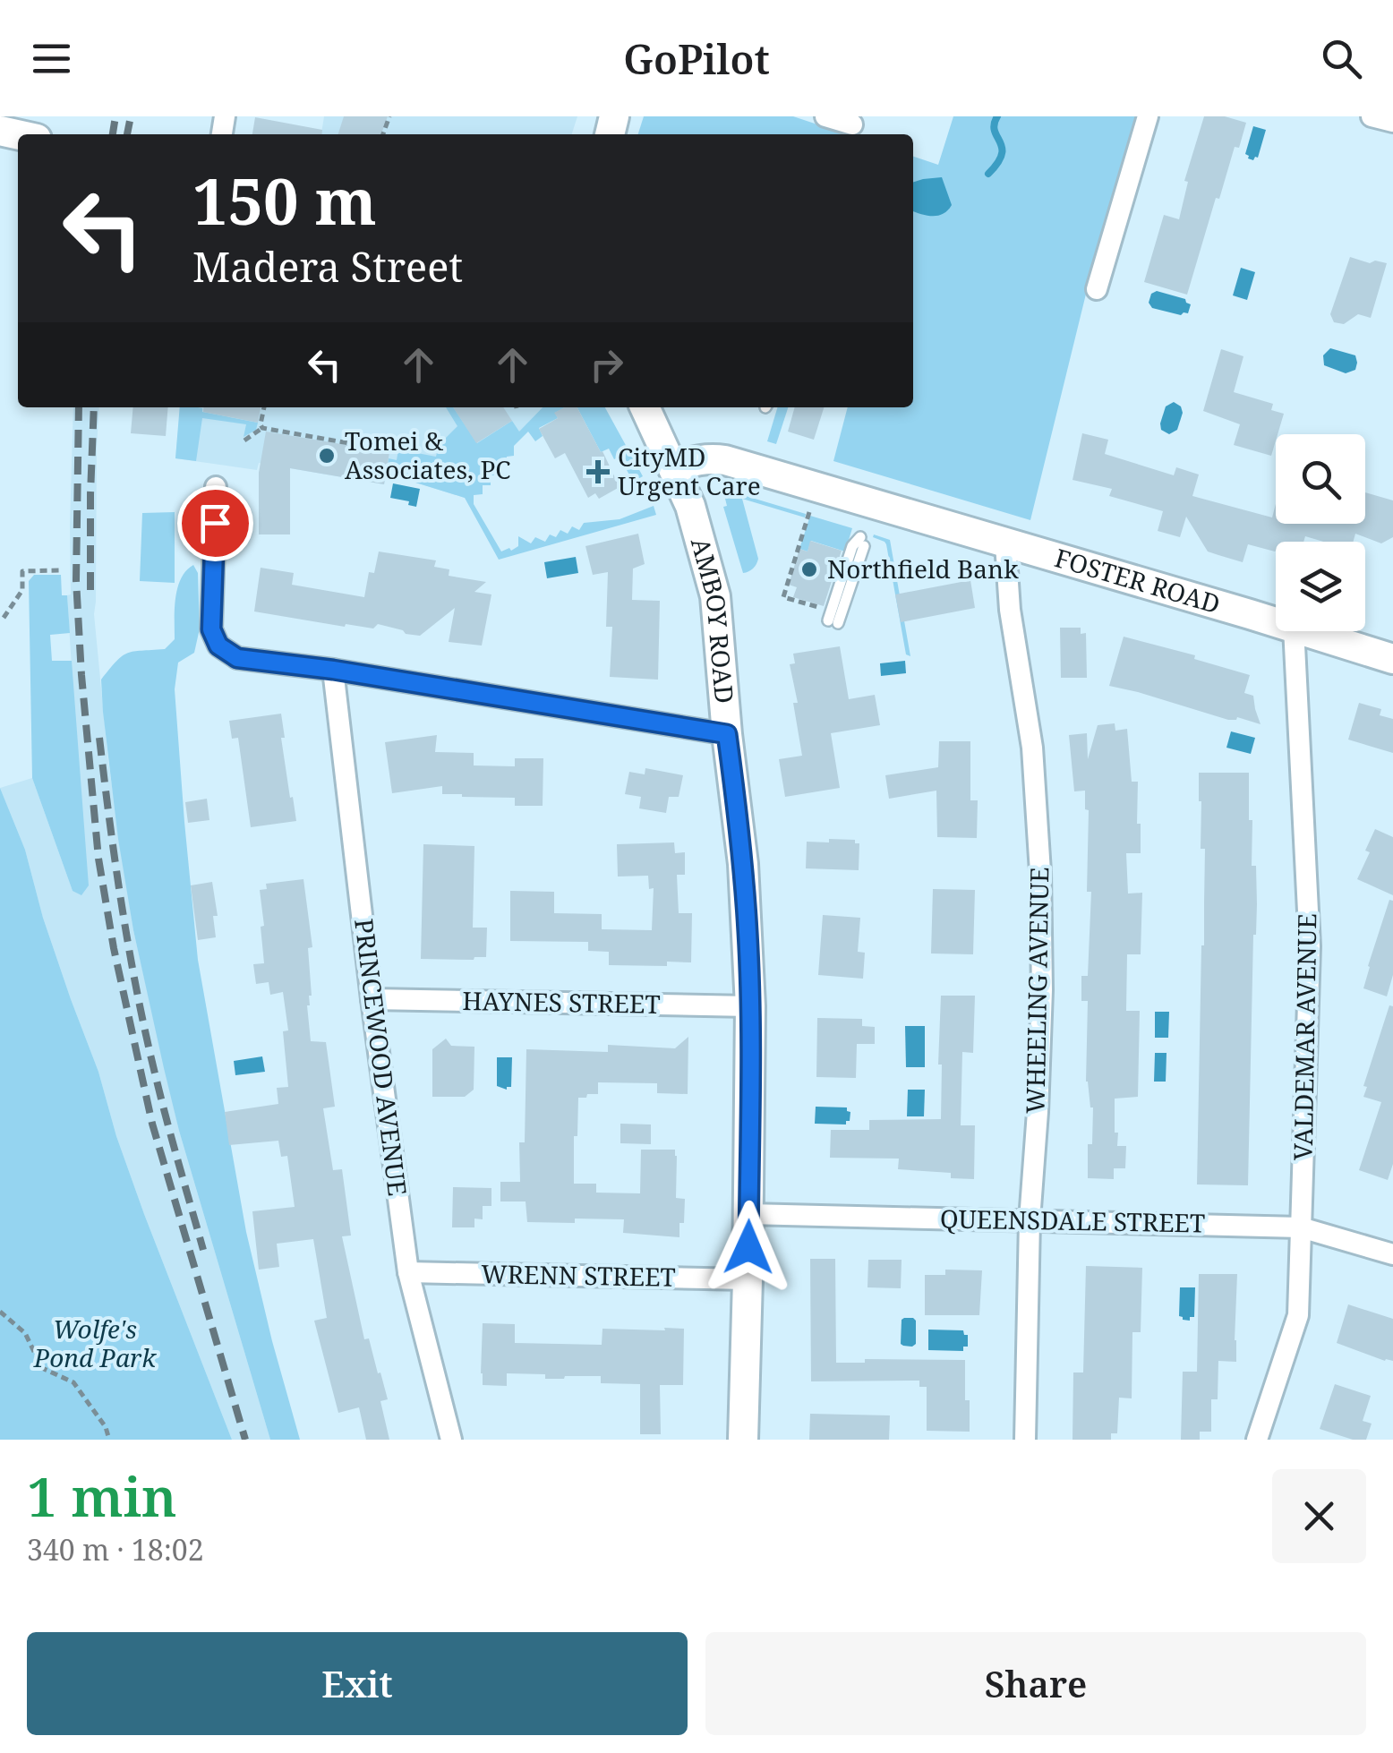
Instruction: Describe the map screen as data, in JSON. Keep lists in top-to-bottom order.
{
  "streets": {
    "main road": ["FOSTER ROAD", "AMBOY ROAD"],
    "street": [
      "WHEELING AVENUE",
      "HAYNES STREET",
      "VALDEMAR AVENUE",
      "PRINCEWOOD AVENUE",
      "QUEENSDALE STREET",
      "WRENN STREET"
    ]
  },
  "crossings": [
    ["FOSTER ROAD", "AMBOY ROAD"],
    ["FOSTER ROAD", "WHEELING AVENUE"],
    ["AMBOY ROAD", "HAYNES STREET"],
    ["AMBOY ROAD", "QUEENSDALE STREET"],
    ["AMBOY ROAD", "WRENN STREET"],
    ["WHEELING AVENUE", "QUEENSDALE STREET"],
    ["HAYNES STREET", "PRINCEWOOD AVENUE"],
    ["VALDEMAR AVENUE", "QUEENSDALE STREET"],
    ["PRINCEWOOD AVENUE", "WRENN STREET"]
  ],
  "parks": ["Wolfe's Pond Park"],
  "places": {
    "other": ["Tomei & Associates, PC", "Northfield Bank"],
    "health": ["CityMD Urgent Care"]
  },
  "page": {
    "header": "GoPilot",
    "turn": ["150 m", "Madera Street"],
    "heading": ["1 min", "340 m · 18:02"],
    "buttons": ["Exit", "Share"]
  }
}
